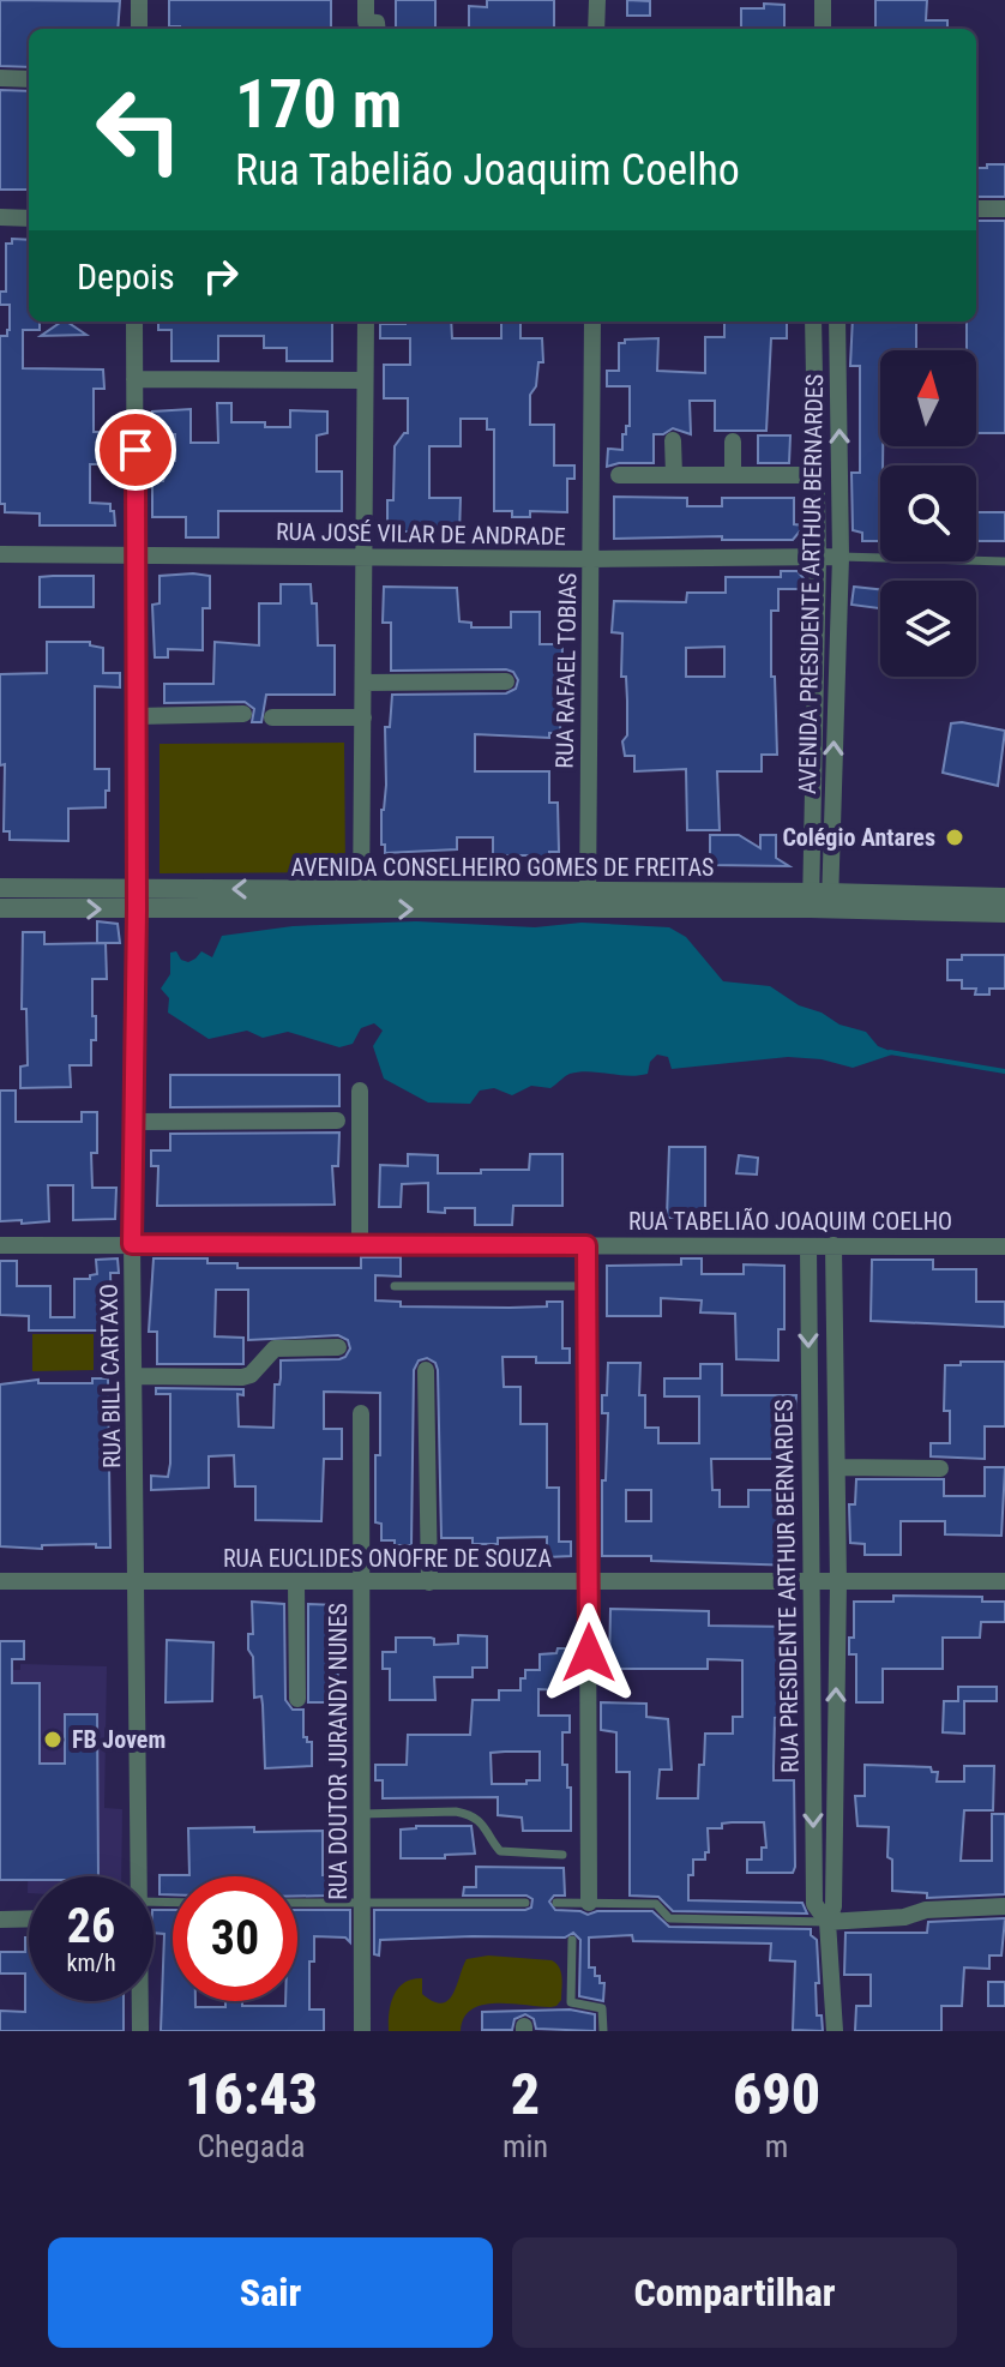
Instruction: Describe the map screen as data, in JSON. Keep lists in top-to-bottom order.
{
  "streets": {
    "street": [
      "RUA JOSÉ VILAR DE ANDRADE",
      "AVENIDA PRESIDENTE ARTHUR BERNARDES",
      "RUA RAFAEL TOBIAS",
      "AVENIDA CONSELHEIRO GOMES DE FREITAS",
      "RUA TABELIÃO JOAQUIM COELHO",
      "RUA BILL CARTAXO",
      "RUA EUCLIDES ONOFRE DE SOUZA",
      "RUA PRESIDENTE ARTHUR BERNARDES",
      "RUA DOUTOR JURANDY NUNES"
    ]
  },
  "crossings": [
    ["RUA JOSÉ VILAR DE ANDRADE", "AVENIDA PRESIDENTE ARTHUR BERNARDES"],
    ["RUA JOSÉ VILAR DE ANDRADE", "RUA RAFAEL TOBIAS"],
    ["RUA JOSÉ VILAR DE ANDRADE", "RUA BILL CARTAXO"],
    ["AVENIDA PRESIDENTE ARTHUR BERNARDES", "AVENIDA CONSELHEIRO GOMES DE FREITAS"],
    ["RUA RAFAEL TOBIAS", "AVENIDA CONSELHEIRO GOMES DE FREITAS"],
    ["AVENIDA CONSELHEIRO GOMES DE FREITAS", "RUA BILL CARTAXO"],
    ["RUA TABELIÃO JOAQUIM COELHO", "RUA BILL CARTAXO"],
    ["RUA TABELIÃO JOAQUIM COELHO", "RUA PRESIDENTE ARTHUR BERNARDES"],
    ["RUA BILL CARTAXO", "RUA EUCLIDES ONOFRE DE SOUZA"],
    ["RUA EUCLIDES ONOFRE DE SOUZA", "RUA PRESIDENTE ARTHUR BERNARDES"],
    ["RUA EUCLIDES ONOFRE DE SOUZA", "RUA DOUTOR JURANDY NUNES"]
  ],
  "places": ["Colégio Antares", "FB Jovem"],
  "north": "top",
  "page": {
    "turn": ["170 m", "Rua Tabelião Joaquim Coelho"],
    "then": "Depois",
    "speed": "26 km/h",
    "limit": "30",
    "eta": [
      "16:43",
      "Chegada",
      "2",
      "min",
      "690",
      "m"
    ],
    "buttons": ["Sair", "Compartilhar"]
  }
}
